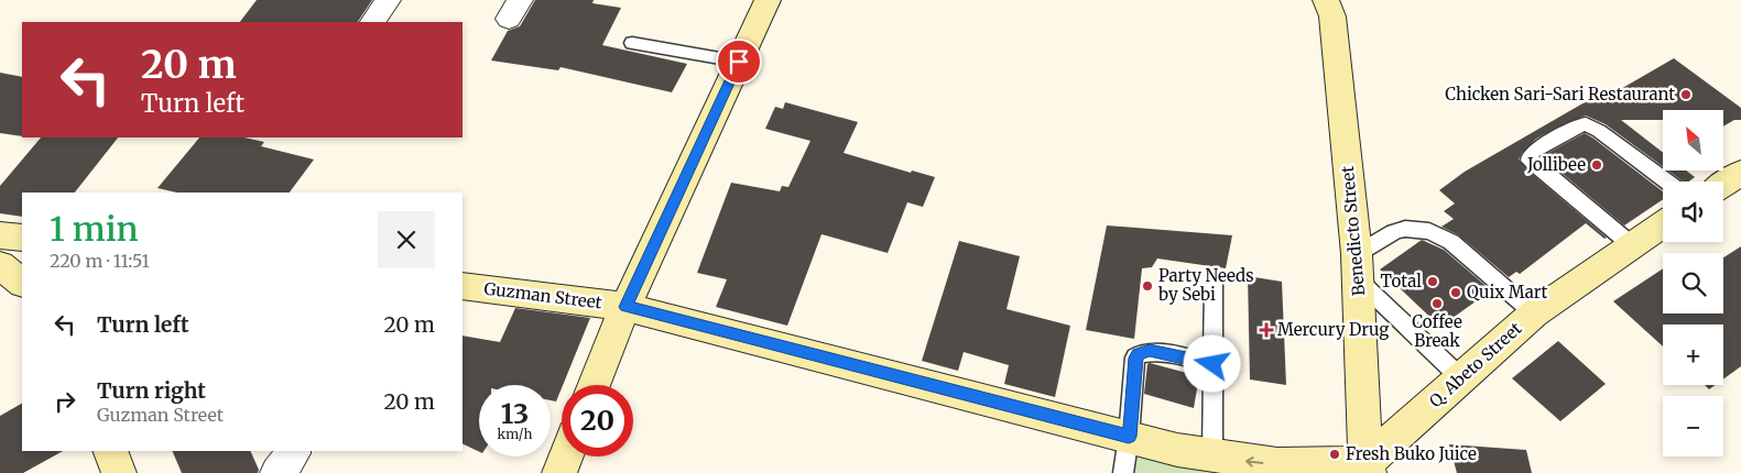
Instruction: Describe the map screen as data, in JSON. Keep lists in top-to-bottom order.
{
  "streets": {
    "main road": ["Benedicto Street", "Guzman Street", "Q. Abeto Street"]
  },
  "crossings": [
    ["Benedicto Street", "Guzman Street"],
    ["Benedicto Street", "Q. Abeto Street"],
    ["Guzman Street", "Q. Abeto Street"]
  ],
  "places": {
    "other": [
      "Chicken Sari-Sari Restaurant",
      "Jollibee",
      "Total",
      "Party Needs by Sebi",
      "Quix Mart",
      "Coffee Break",
      "Fresh Buko Juice"
    ],
    "health": ["Mercury Drug"]
  },
  "north": "top left",
  "page": {
    "turn": ["20 m", "Turn left"],
    "map_buttons": ["+", "−"],
    "heading": ["1 min", "220 m · 11:51"],
    "list": [
      {
        "name": "Turn left",
        "value": "20 m"
      },
      {
        "name": "Turn right",
        "note": "Guzman Street",
        "value": "20 m"
      }
    ],
    "speed": "13 km/h",
    "limit": "20"
  }
}
